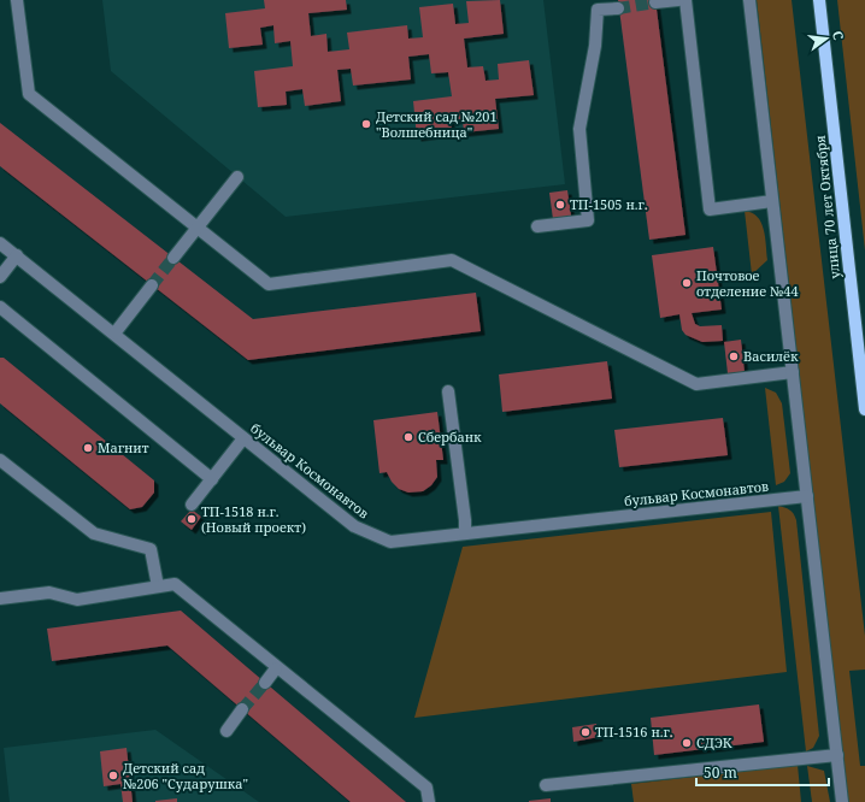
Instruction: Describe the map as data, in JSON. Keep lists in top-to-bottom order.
{
  "streets": {
    "main road": ["улица 70 лет Октября"],
    "street": ["бульвар Космонавтов"]
  },
  "places": [
    "Детский сад №201 \"Волшебница\"",
    "ТП-1505 н.г.",
    "Почтовое отделение №44",
    "Василёк",
    "Сбербанк",
    "Магнит",
    "ТП-1518 н.г. (Новый проект)",
    "ТП-1516 н.г.",
    "СДЭК",
    "Детский сад №206 \"Сударушка\""
  ],
  "scale_bar": "50 m",
  "north": "right"
}
